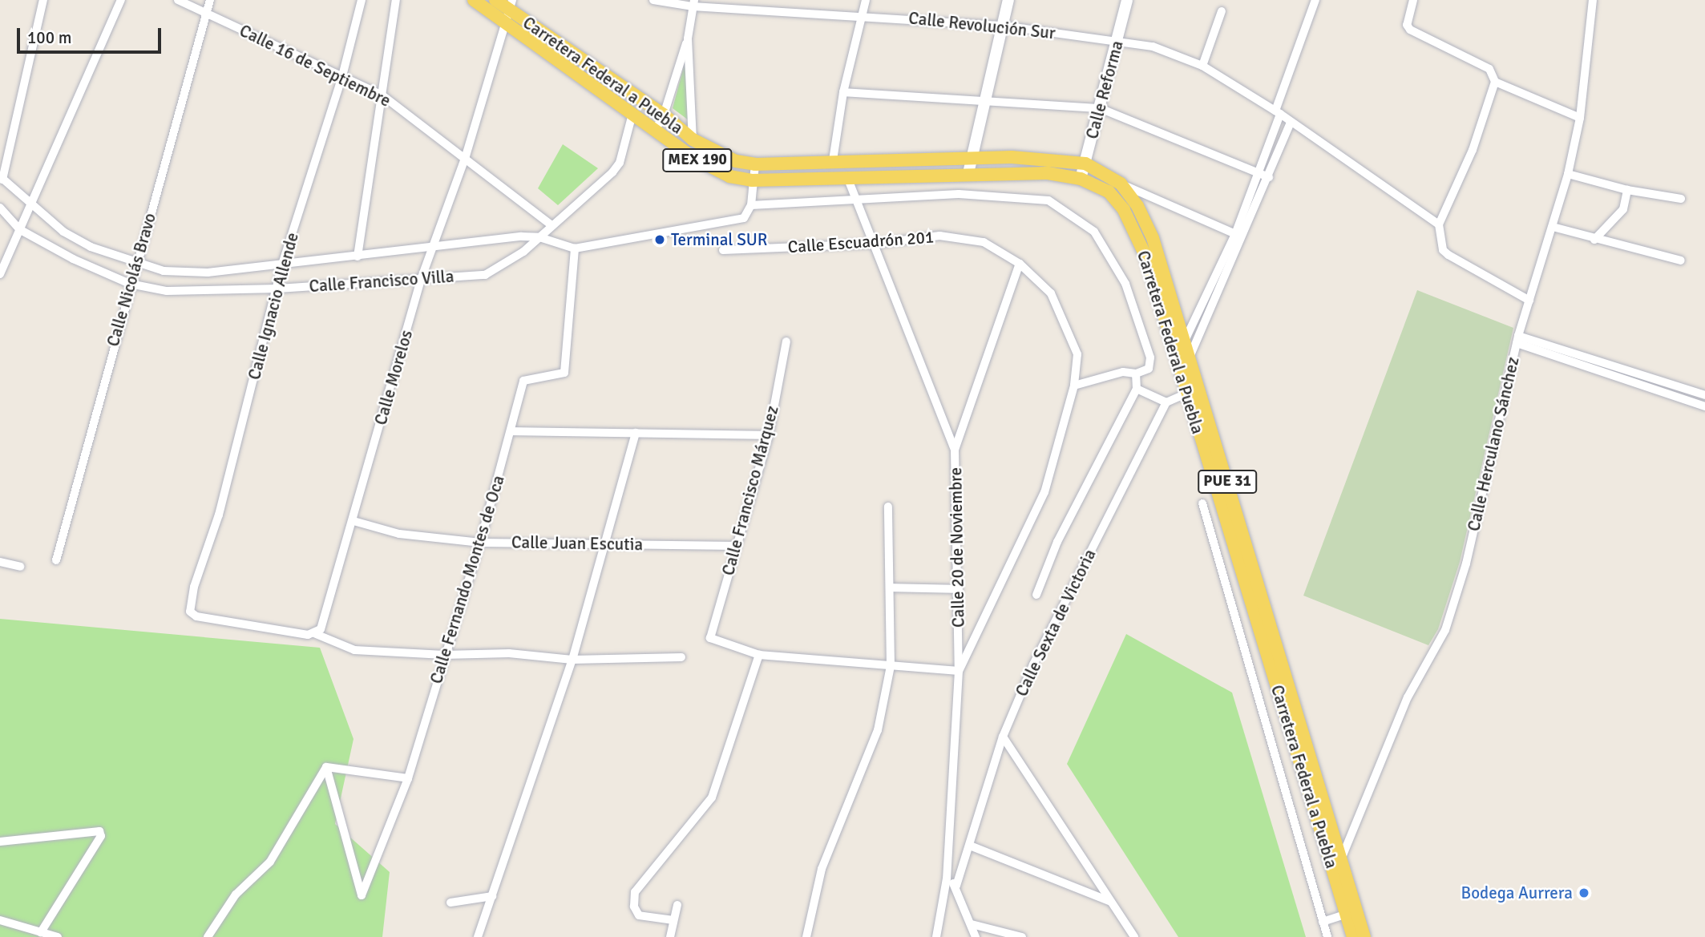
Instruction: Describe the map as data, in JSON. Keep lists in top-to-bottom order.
{
  "streets": {
    "main road": ["Carretera Federal a Puebla", "MEX 190", "PUE 31"],
    "street": [
      "Calle Revolución Sur",
      "Calle 16 de Septiembre",
      "Calle Reforma",
      "Calle Escuadrón 201",
      "Calle Nicolás Bravo",
      "Calle Francisco Villa",
      "Calle Ignacio Allende",
      "Calle Morelos",
      "Calle Herculano Sánchez",
      "Calle Francisco Márquez",
      "Calle Juan Escutia",
      "Calle 20 de Noviembre",
      "Calle Fernando Montes de Oca",
      "Calle Sexta de Victoria"
    ]
  },
  "crossings": [
    ["Calle Revolución Sur", "Calle Reforma"],
    ["Calle 16 de Septiembre", "Calle Nicolás Bravo"],
    ["Calle 16 de Septiembre", "Calle Francisco Villa"],
    ["Calle 16 de Septiembre", "Calle Ignacio Allende"],
    ["Calle 16 de Septiembre", "Calle Morelos"],
    ["Carretera Federal a Puebla", "Calle Reforma"],
    ["Carretera Federal a Puebla", "Calle Francisco Villa"],
    ["Carretera Federal a Puebla", "Calle Morelos"],
    ["Carretera Federal a Puebla", "Calle Herculano Sánchez"],
    ["Carretera Federal a Puebla", "Calle 20 de Noviembre"],
    ["Calle Escuadrón 201", "Calle 20 de Noviembre"],
    ["Calle Nicolás Bravo", "Calle Francisco Villa"],
    ["Calle Francisco Villa", "Calle Ignacio Allende"],
    ["Calle Francisco Villa", "Calle Morelos"],
    ["Calle Ignacio Allende", "Calle Morelos"],
    ["Calle Morelos", "Calle Juan Escutia"],
    ["Calle Francisco Márquez", "Calle Juan Escutia"],
    ["Calle Juan Escutia", "Calle Fernando Montes de Oca"]
  ],
  "places": ["Terminal SUR", "Bodega Aurrera"],
  "scale_bar": "100 m"
}
